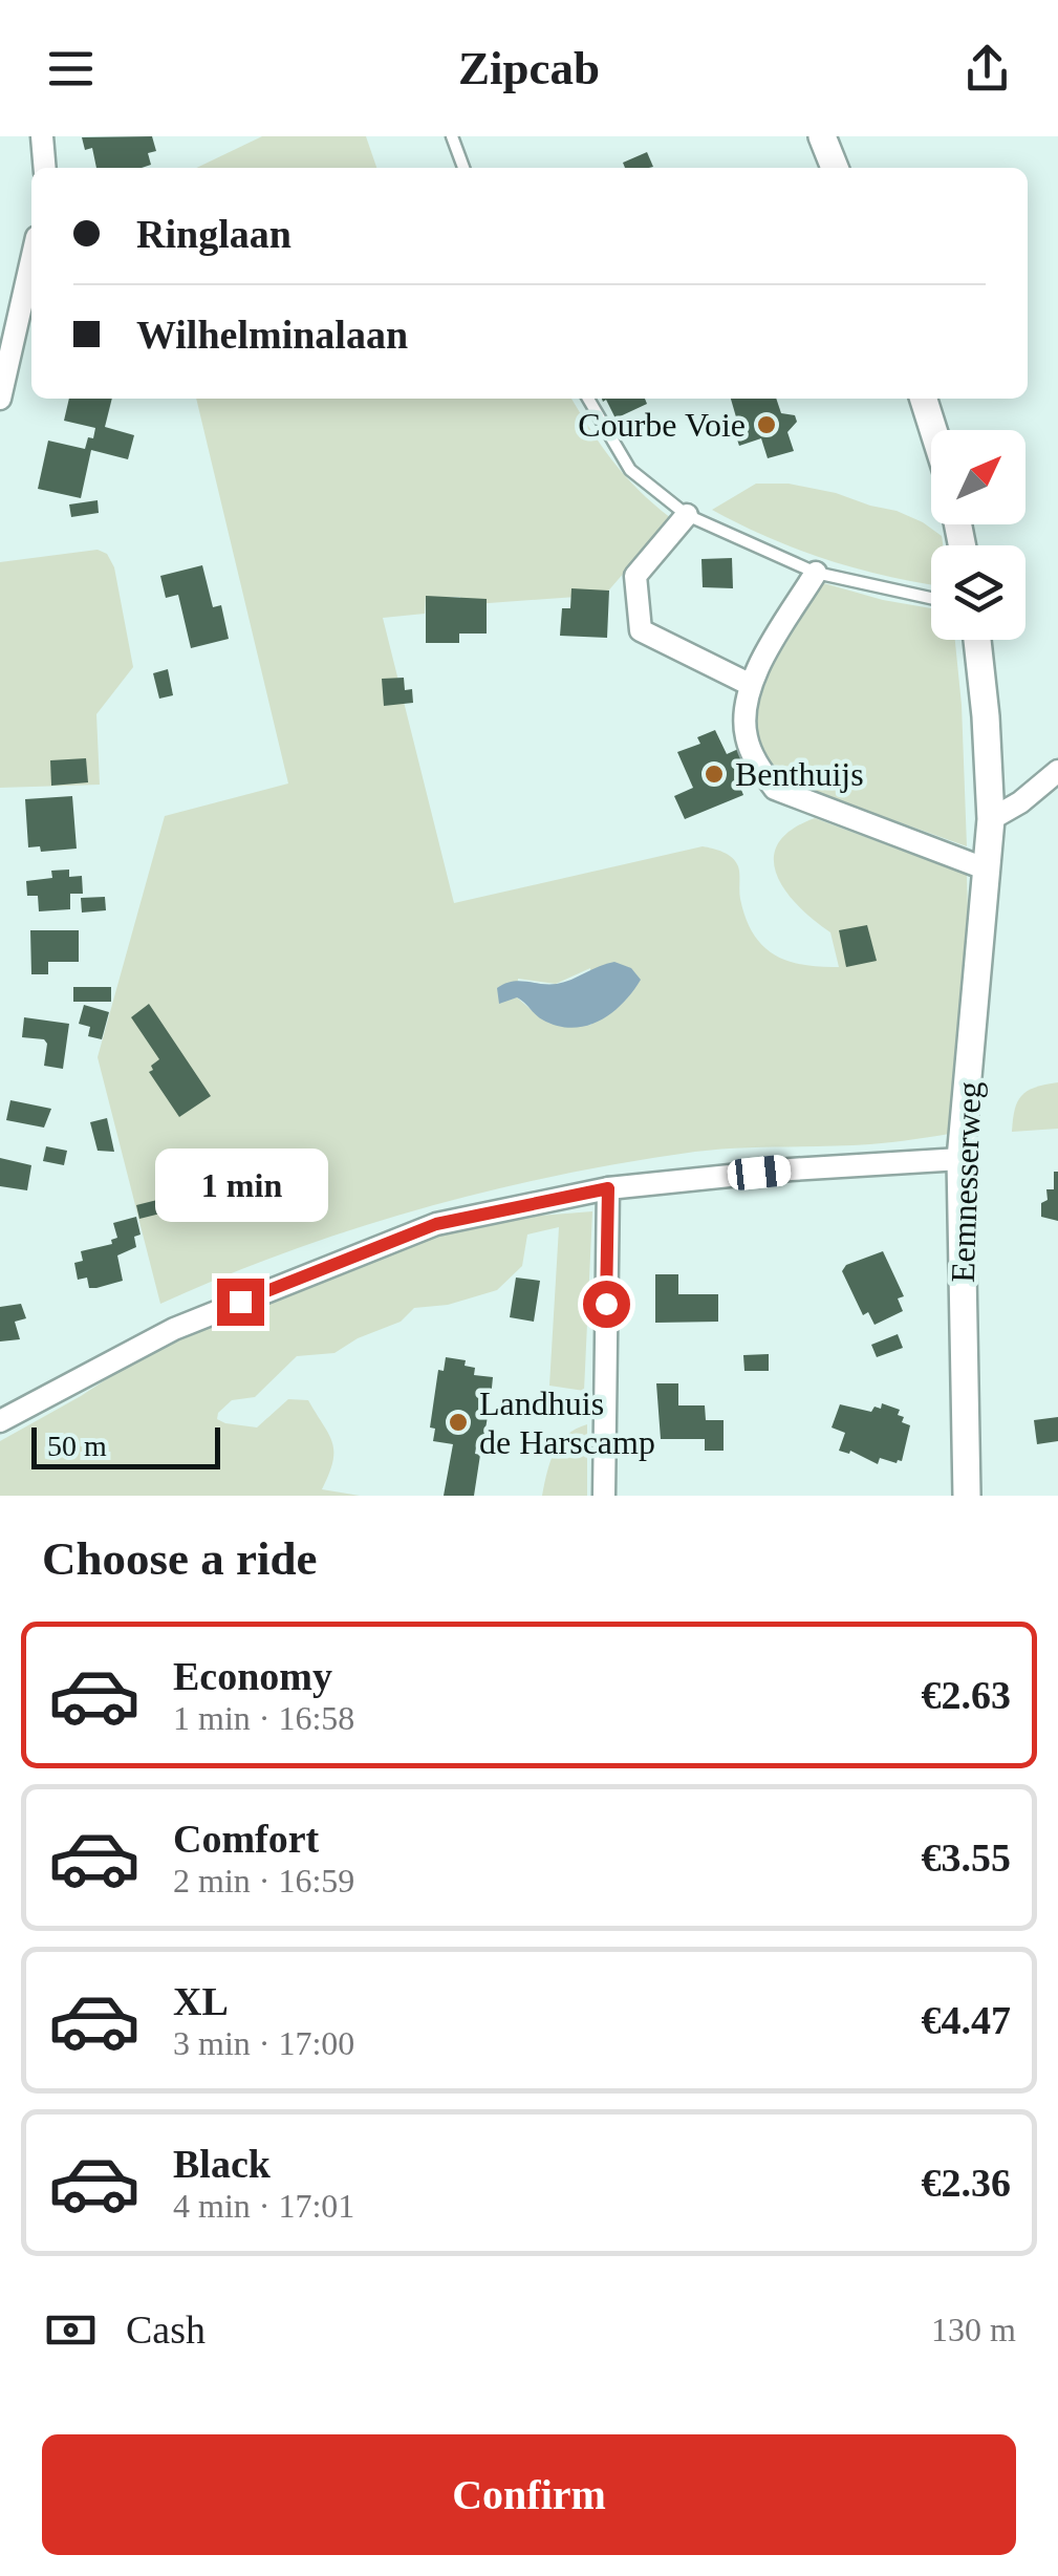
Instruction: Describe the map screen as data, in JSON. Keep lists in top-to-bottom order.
{
  "streets": {
    "street": ["Eemnesserweg"]
  },
  "places": ["Courbe Voie", "Benthuijs", "Landhuis de Harscamp"],
  "scale_bar": "50 m",
  "north": "top right",
  "page": {
    "header": "Zipcab",
    "banner": ["Ringlaan", "Wilhelminalaan"],
    "bubble": "1 min",
    "scale": "50 m",
    "heading": "Choose a ride",
    "list": [
      {
        "name": "Economy",
        "note": "1 min · 16:58",
        "value": "€2.63"
      },
      {
        "name": "Comfort",
        "note": "2 min · 16:59",
        "value": "€3.55"
      },
      {
        "name": "XL",
        "note": "3 min · 17:00",
        "value": "€4.47"
      },
      {
        "name": "Black",
        "note": "4 min · 17:01",
        "value": "€2.36"
      }
    ],
    "pay": ["Cash", "130 m"],
    "buttons": "Confirm"
  }
}
